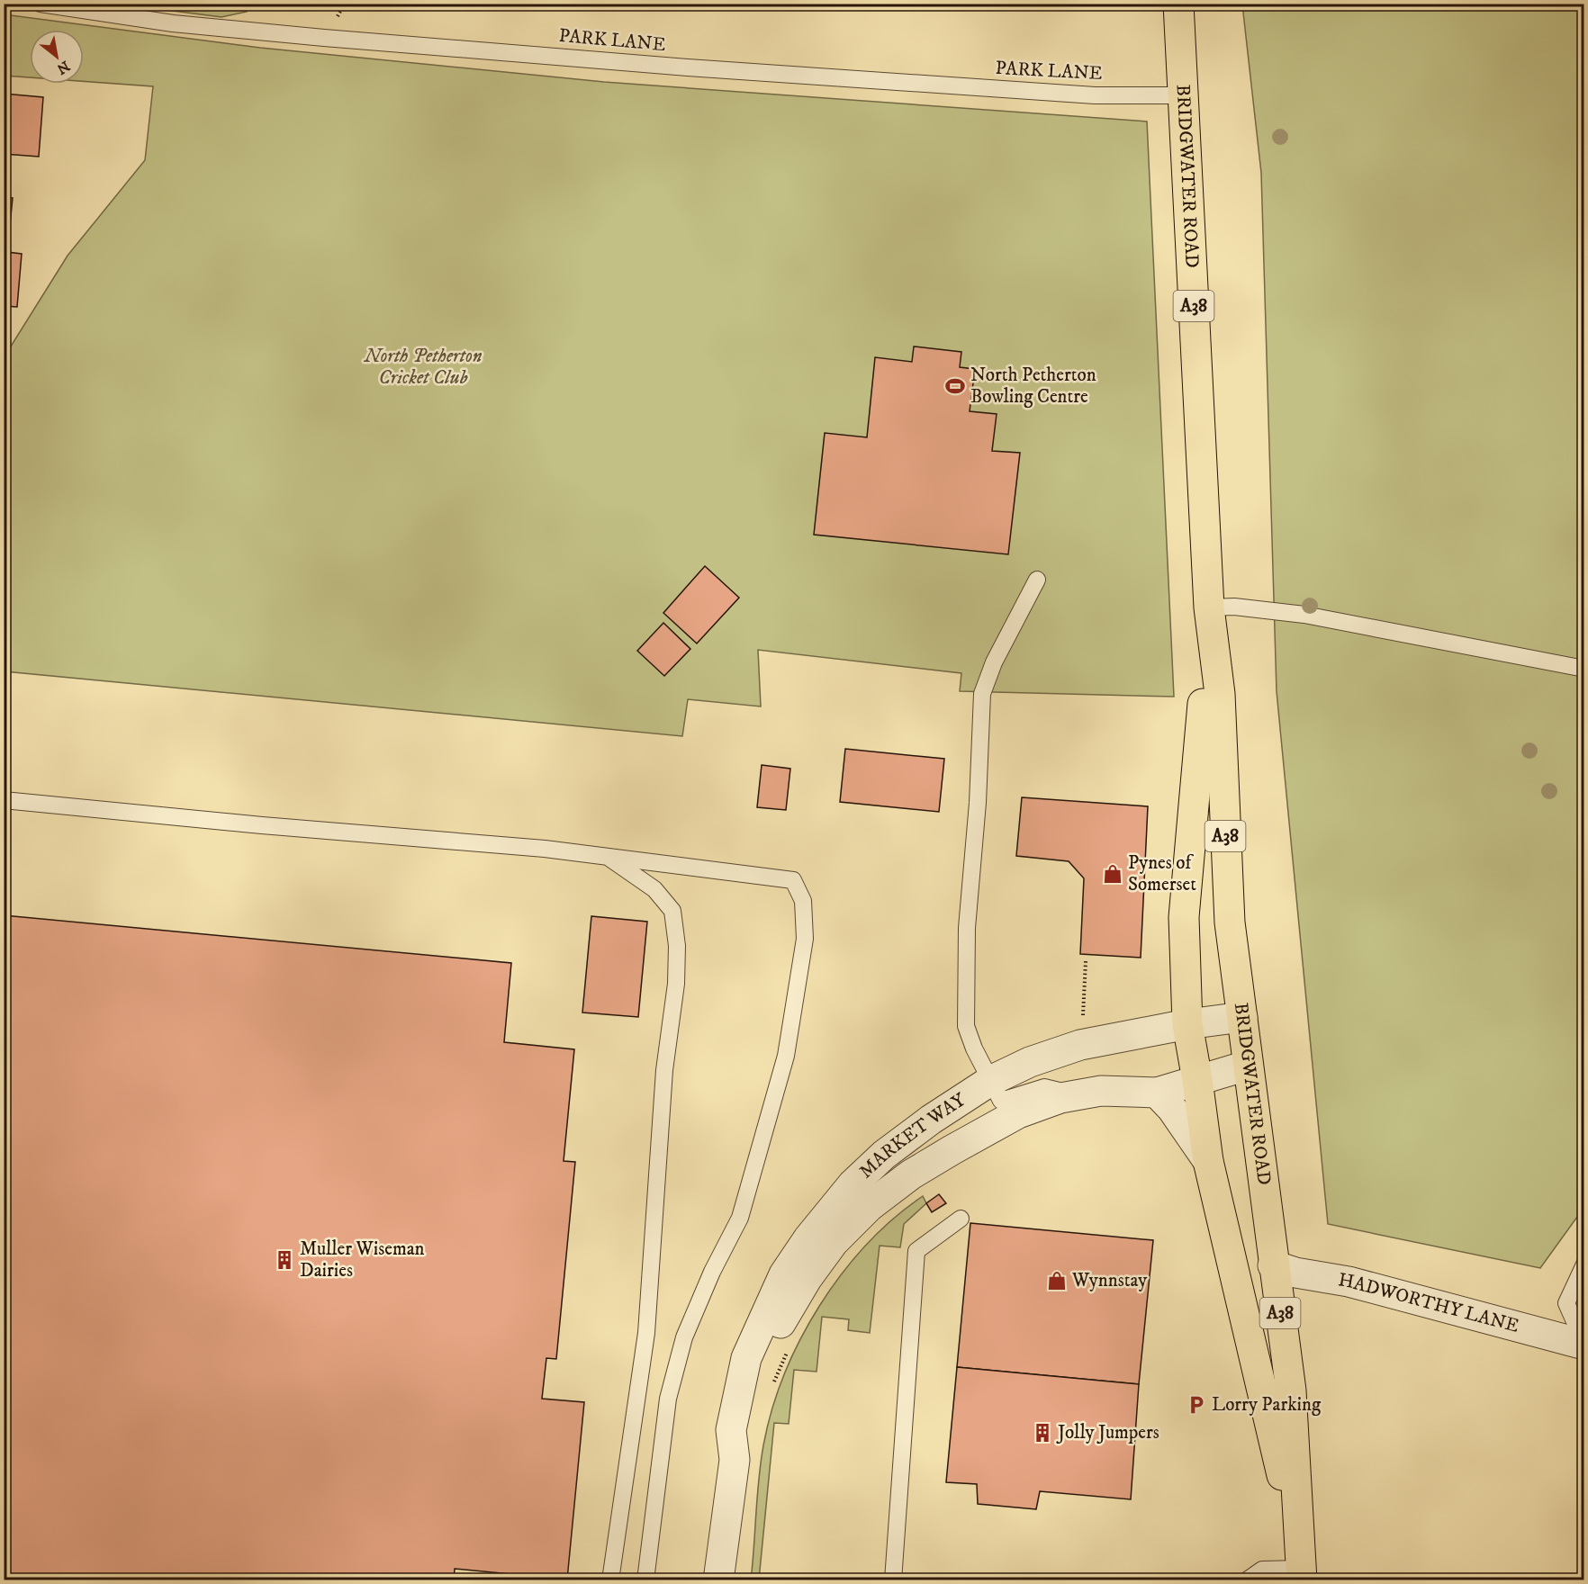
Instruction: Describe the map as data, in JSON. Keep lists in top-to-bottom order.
{
  "streets": {
    "main road": ["BRIDGWATER ROAD", "A38"],
    "street": ["MARKET WAY", "HADWORTHY LANE"],
    "lane": ["PARK LANE"]
  },
  "crossings": [
    ["PARK LANE", "BRIDGWATER ROAD"],
    ["BRIDGWATER ROAD", "MARKET WAY"],
    ["BRIDGWATER ROAD", "HADWORTHY LANE"]
  ],
  "parks": ["North Petherton Cricket Club"],
  "places": {
    "sports": ["North Petherton Bowling Centre"],
    "shop": ["Pynes of Somerset", "Wynnstay"],
    "building": ["Muller Wiseman Dairies", "Jolly Jumpers"],
    "parking": ["Lorry Parking"]
  },
  "north": "bottom right"
}
